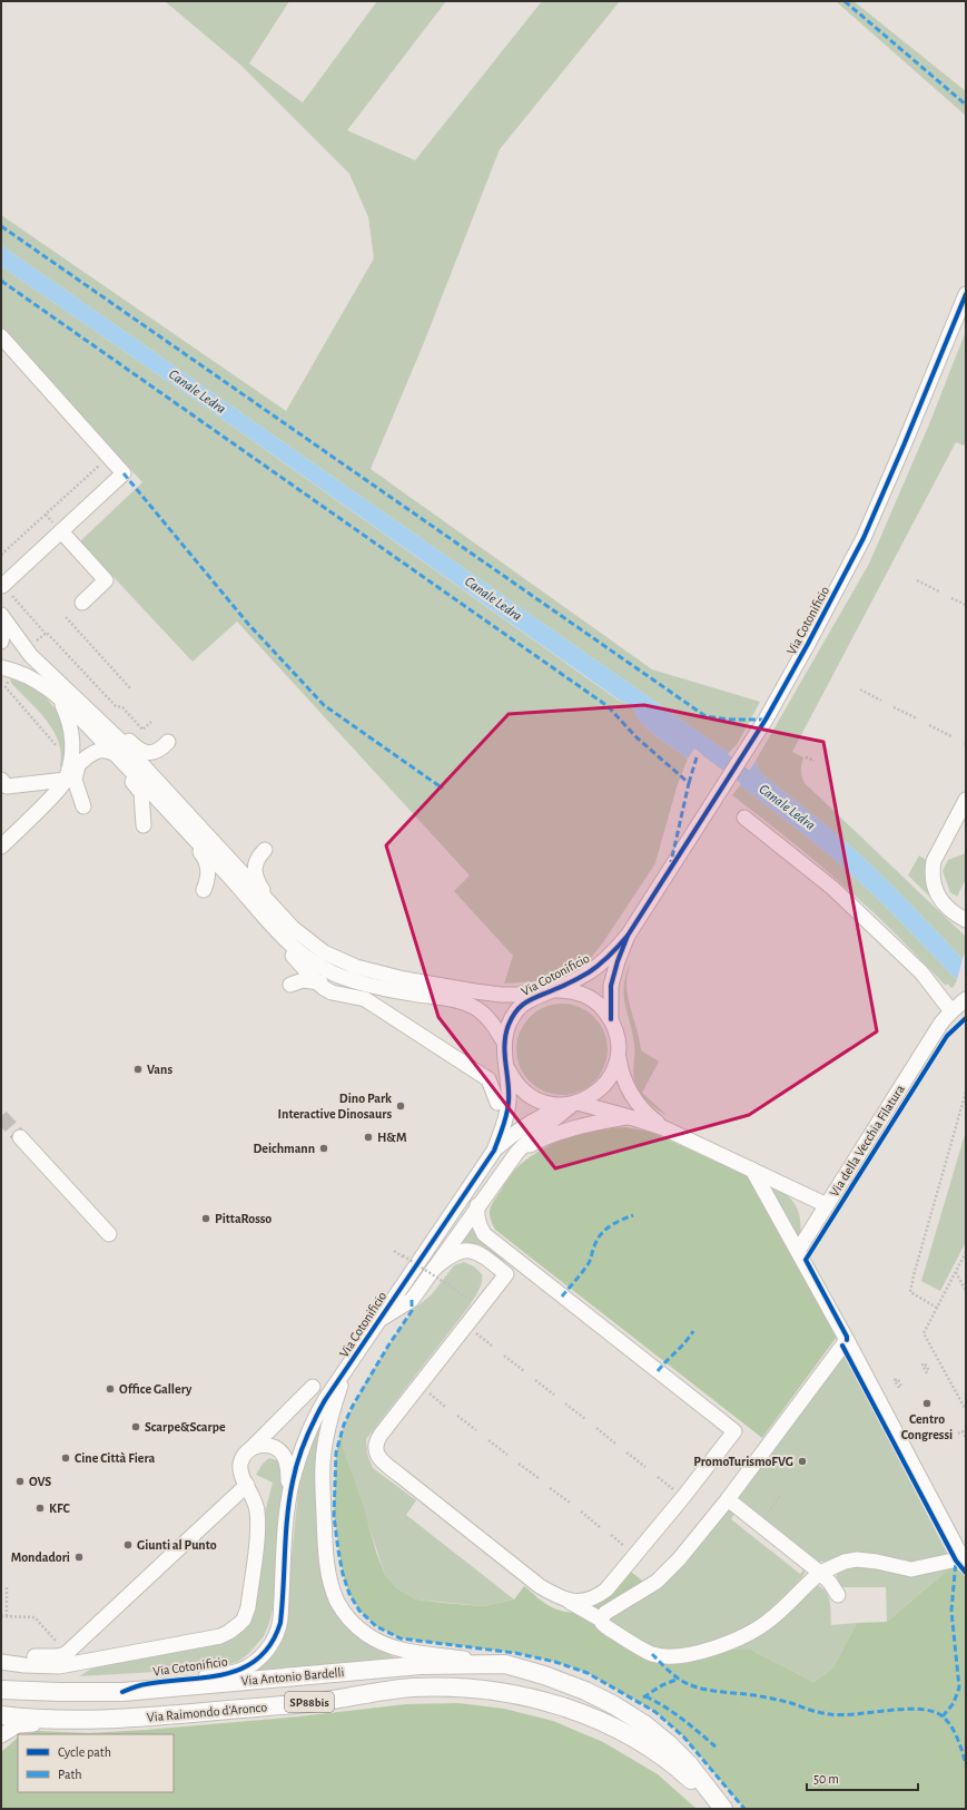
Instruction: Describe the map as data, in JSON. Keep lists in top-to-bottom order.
{
  "streets": {
    "main road": ["Via Antonio Bardelli", "SP88bis", "Via Raimondo d'Aronco"],
    "street": ["Via Cotonificio", "Via della Vecchia Filatura"]
  },
  "crossings": [
    ["Via Cotonificio", "Via della Vecchia Filatura"],
    ["Via Cotonificio", "Via Antonio Bardelli"],
    ["Via Cotonificio", "Via Raimondo d'Aronco"],
    ["Via Antonio Bardelli", "Via Raimondo d'Aronco"],
    ["SP88bis", "Via Raimondo d'Aronco"]
  ],
  "water": ["Canale Ledra"],
  "places": [
    "Vans",
    "Dino Park Interactive Dinosaurs",
    "H&M",
    "Deichmann",
    "PittaRosso",
    "Office Gallery",
    "Centro Congressi",
    "Scarpe&Scarpe",
    "Cine Città Fiera",
    "PromoTurismoFVG",
    "OVS",
    "KFC",
    "Giunti al Punto",
    "Mondadori"
  ],
  "legend": ["Cycle path", "Path"],
  "scale_bar": "50 m"
}
